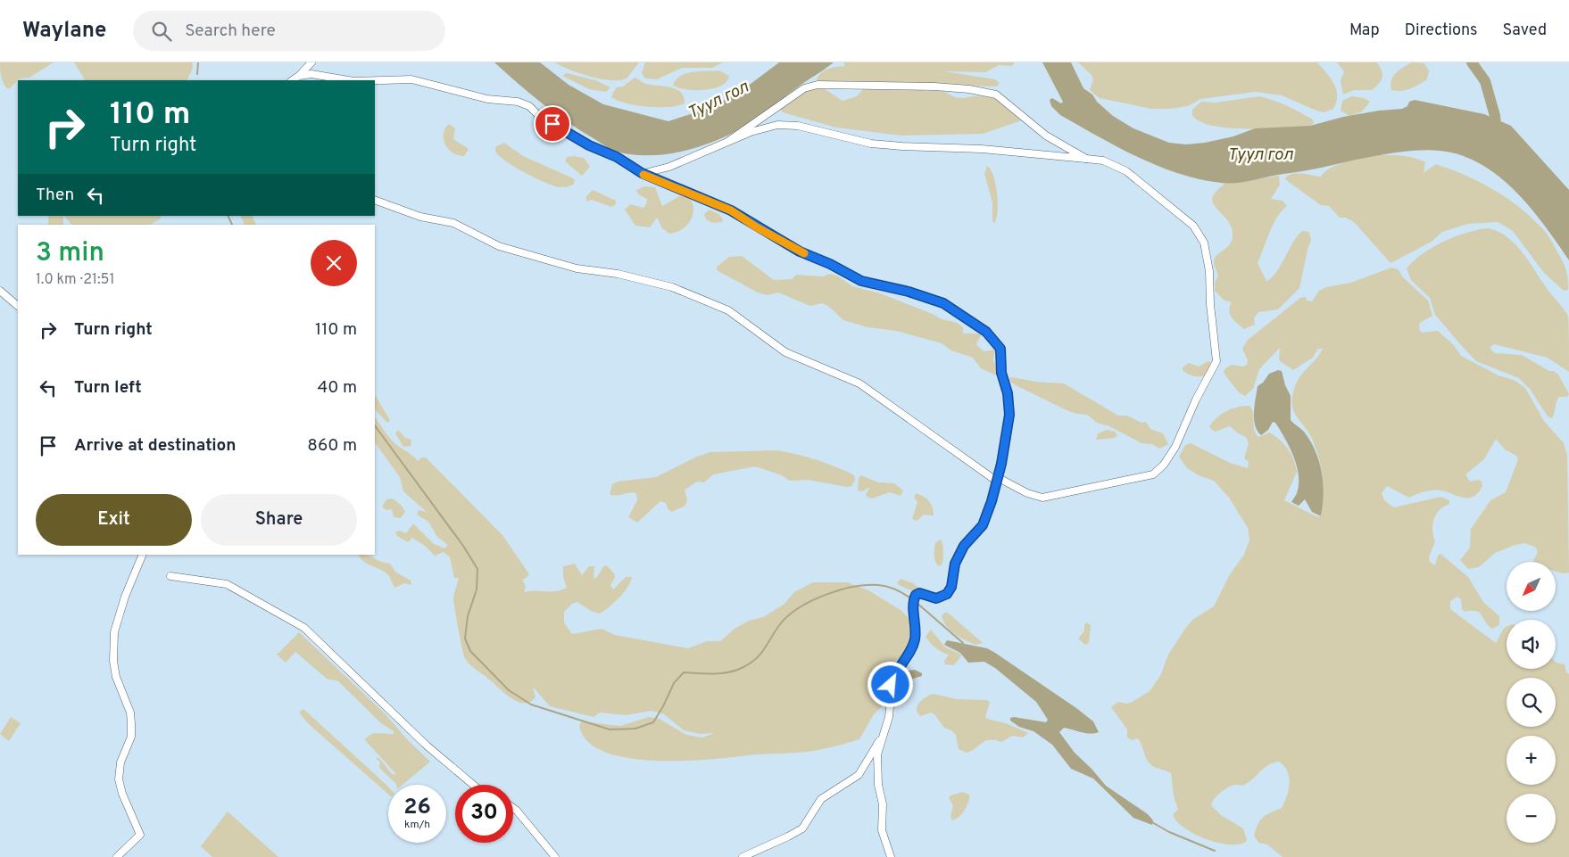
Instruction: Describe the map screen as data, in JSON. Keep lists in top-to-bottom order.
{
  "water": ["Туул гол"],
  "north": "bottom left",
  "page": {
    "header": "Waylane",
    "search": "Search here",
    "nav": ["Map", "Directions", "Saved"],
    "turn": ["110 m", "Turn right"],
    "then": "Then",
    "heading": ["3 min", "1.0 km · 21:51"],
    "list": [
      {
        "name": "Turn right",
        "value": "110 m"
      },
      {
        "name": "Turn left",
        "value": "40 m"
      },
      {
        "name": "Arrive at destination",
        "value": "860 m"
      }
    ],
    "buttons": ["Exit", "Share"],
    "map_buttons": ["+", "−"],
    "speed": "26 km/h",
    "limit": "30"
  }
}
